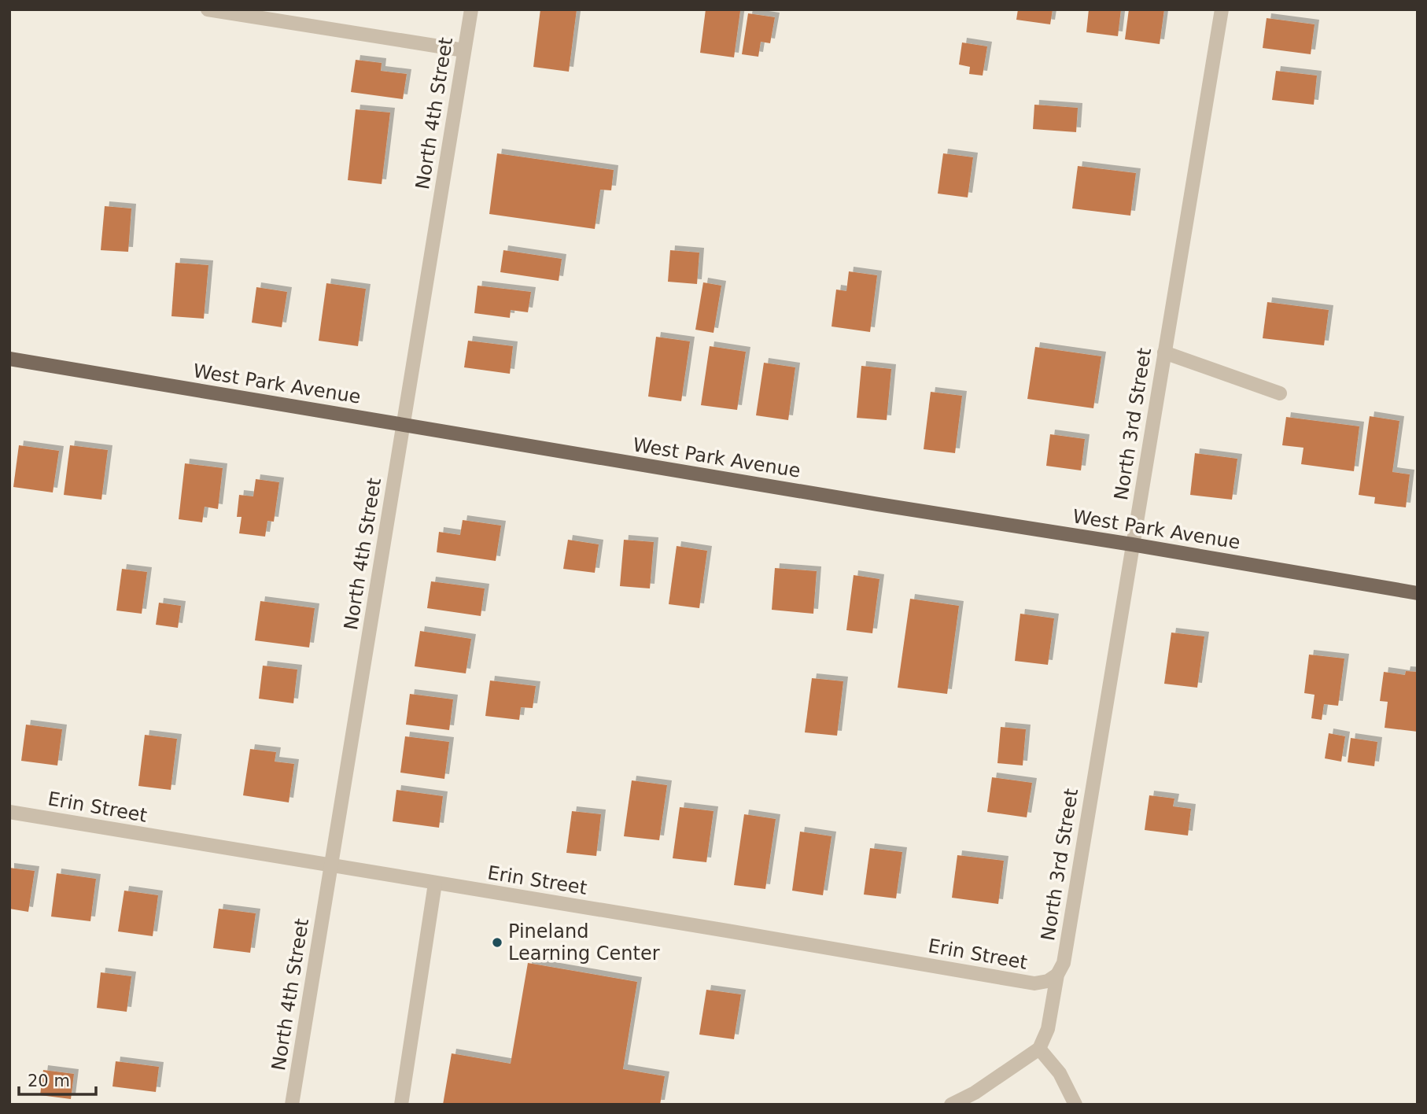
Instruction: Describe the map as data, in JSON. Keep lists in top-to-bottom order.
{
  "streets": {
    "main road": ["West Park Avenue"],
    "street": ["North 4th Street", "North 3rd Street", "Erin Street"]
  },
  "crossings": [
    ["North 4th Street", "West Park Avenue"],
    ["North 4th Street", "Erin Street"],
    ["West Park Avenue", "North 3rd Street"],
    ["North 3rd Street", "Erin Street"]
  ],
  "places": ["Pineland Learning Center"],
  "scale_bar": "20 m"
}
